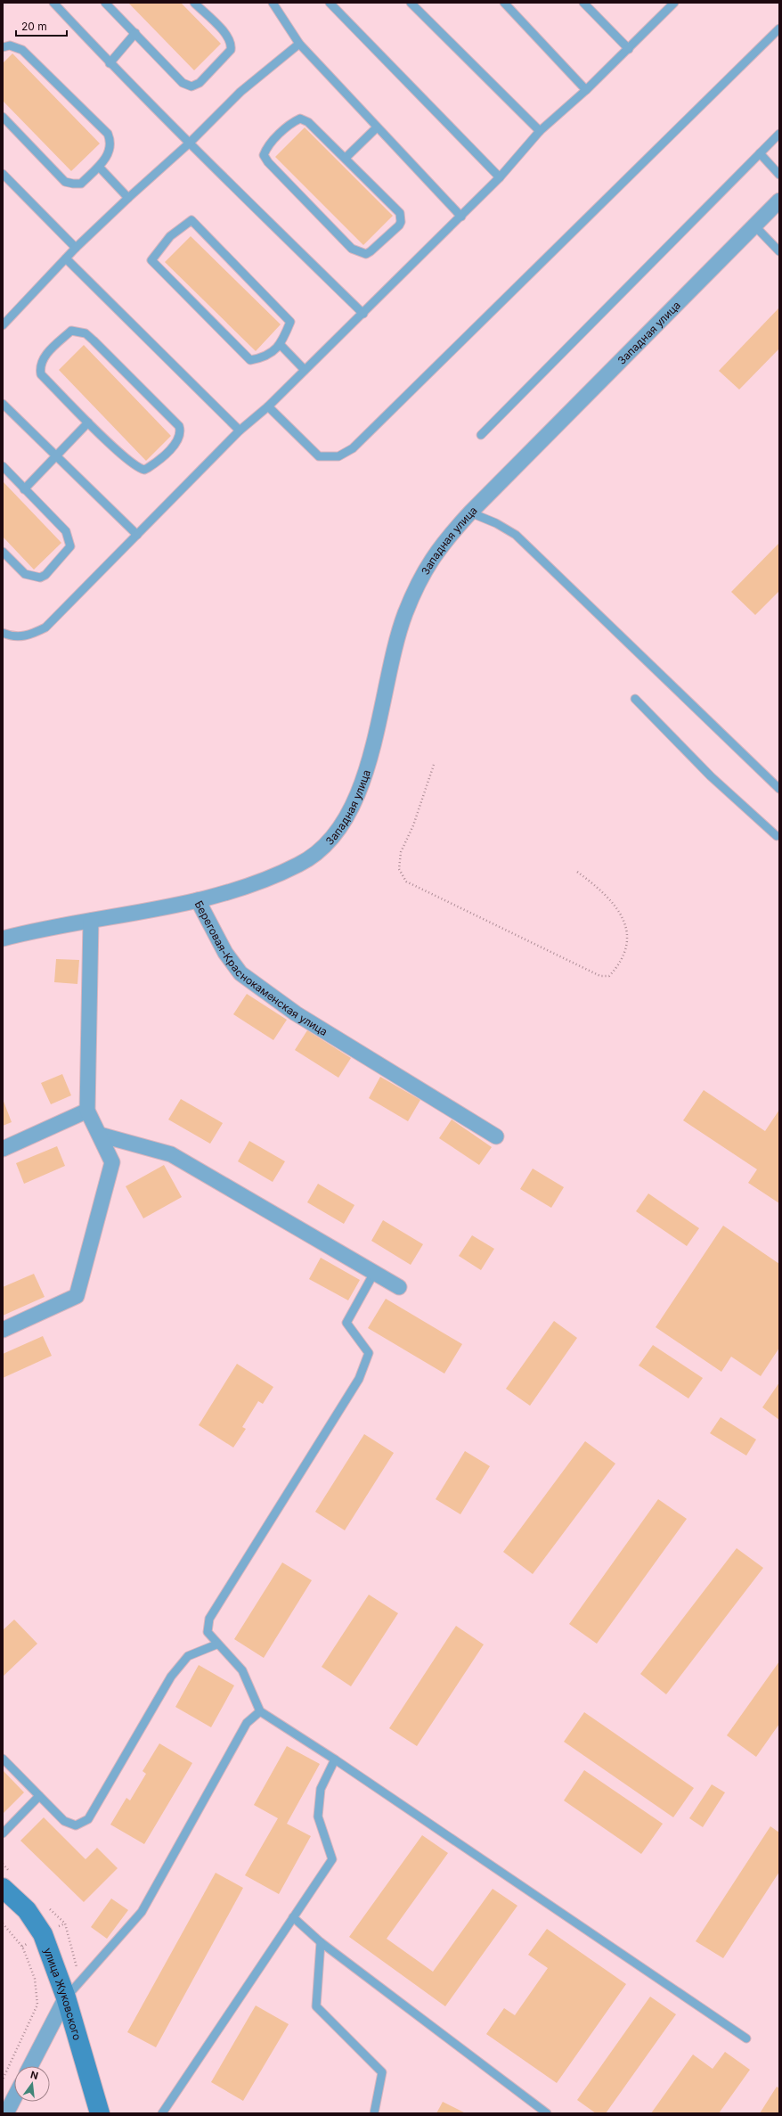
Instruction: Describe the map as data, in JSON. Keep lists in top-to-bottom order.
{
  "streets": {
    "street": ["Западная улица", "Береговая-Краснокаменская улица", "улица Жуковского"]
  },
  "crossings": [
    ["Западная улица", "Береговая-Краснокаменская улица"]
  ],
  "scale_bar": "20 m",
  "north": "top"
}
